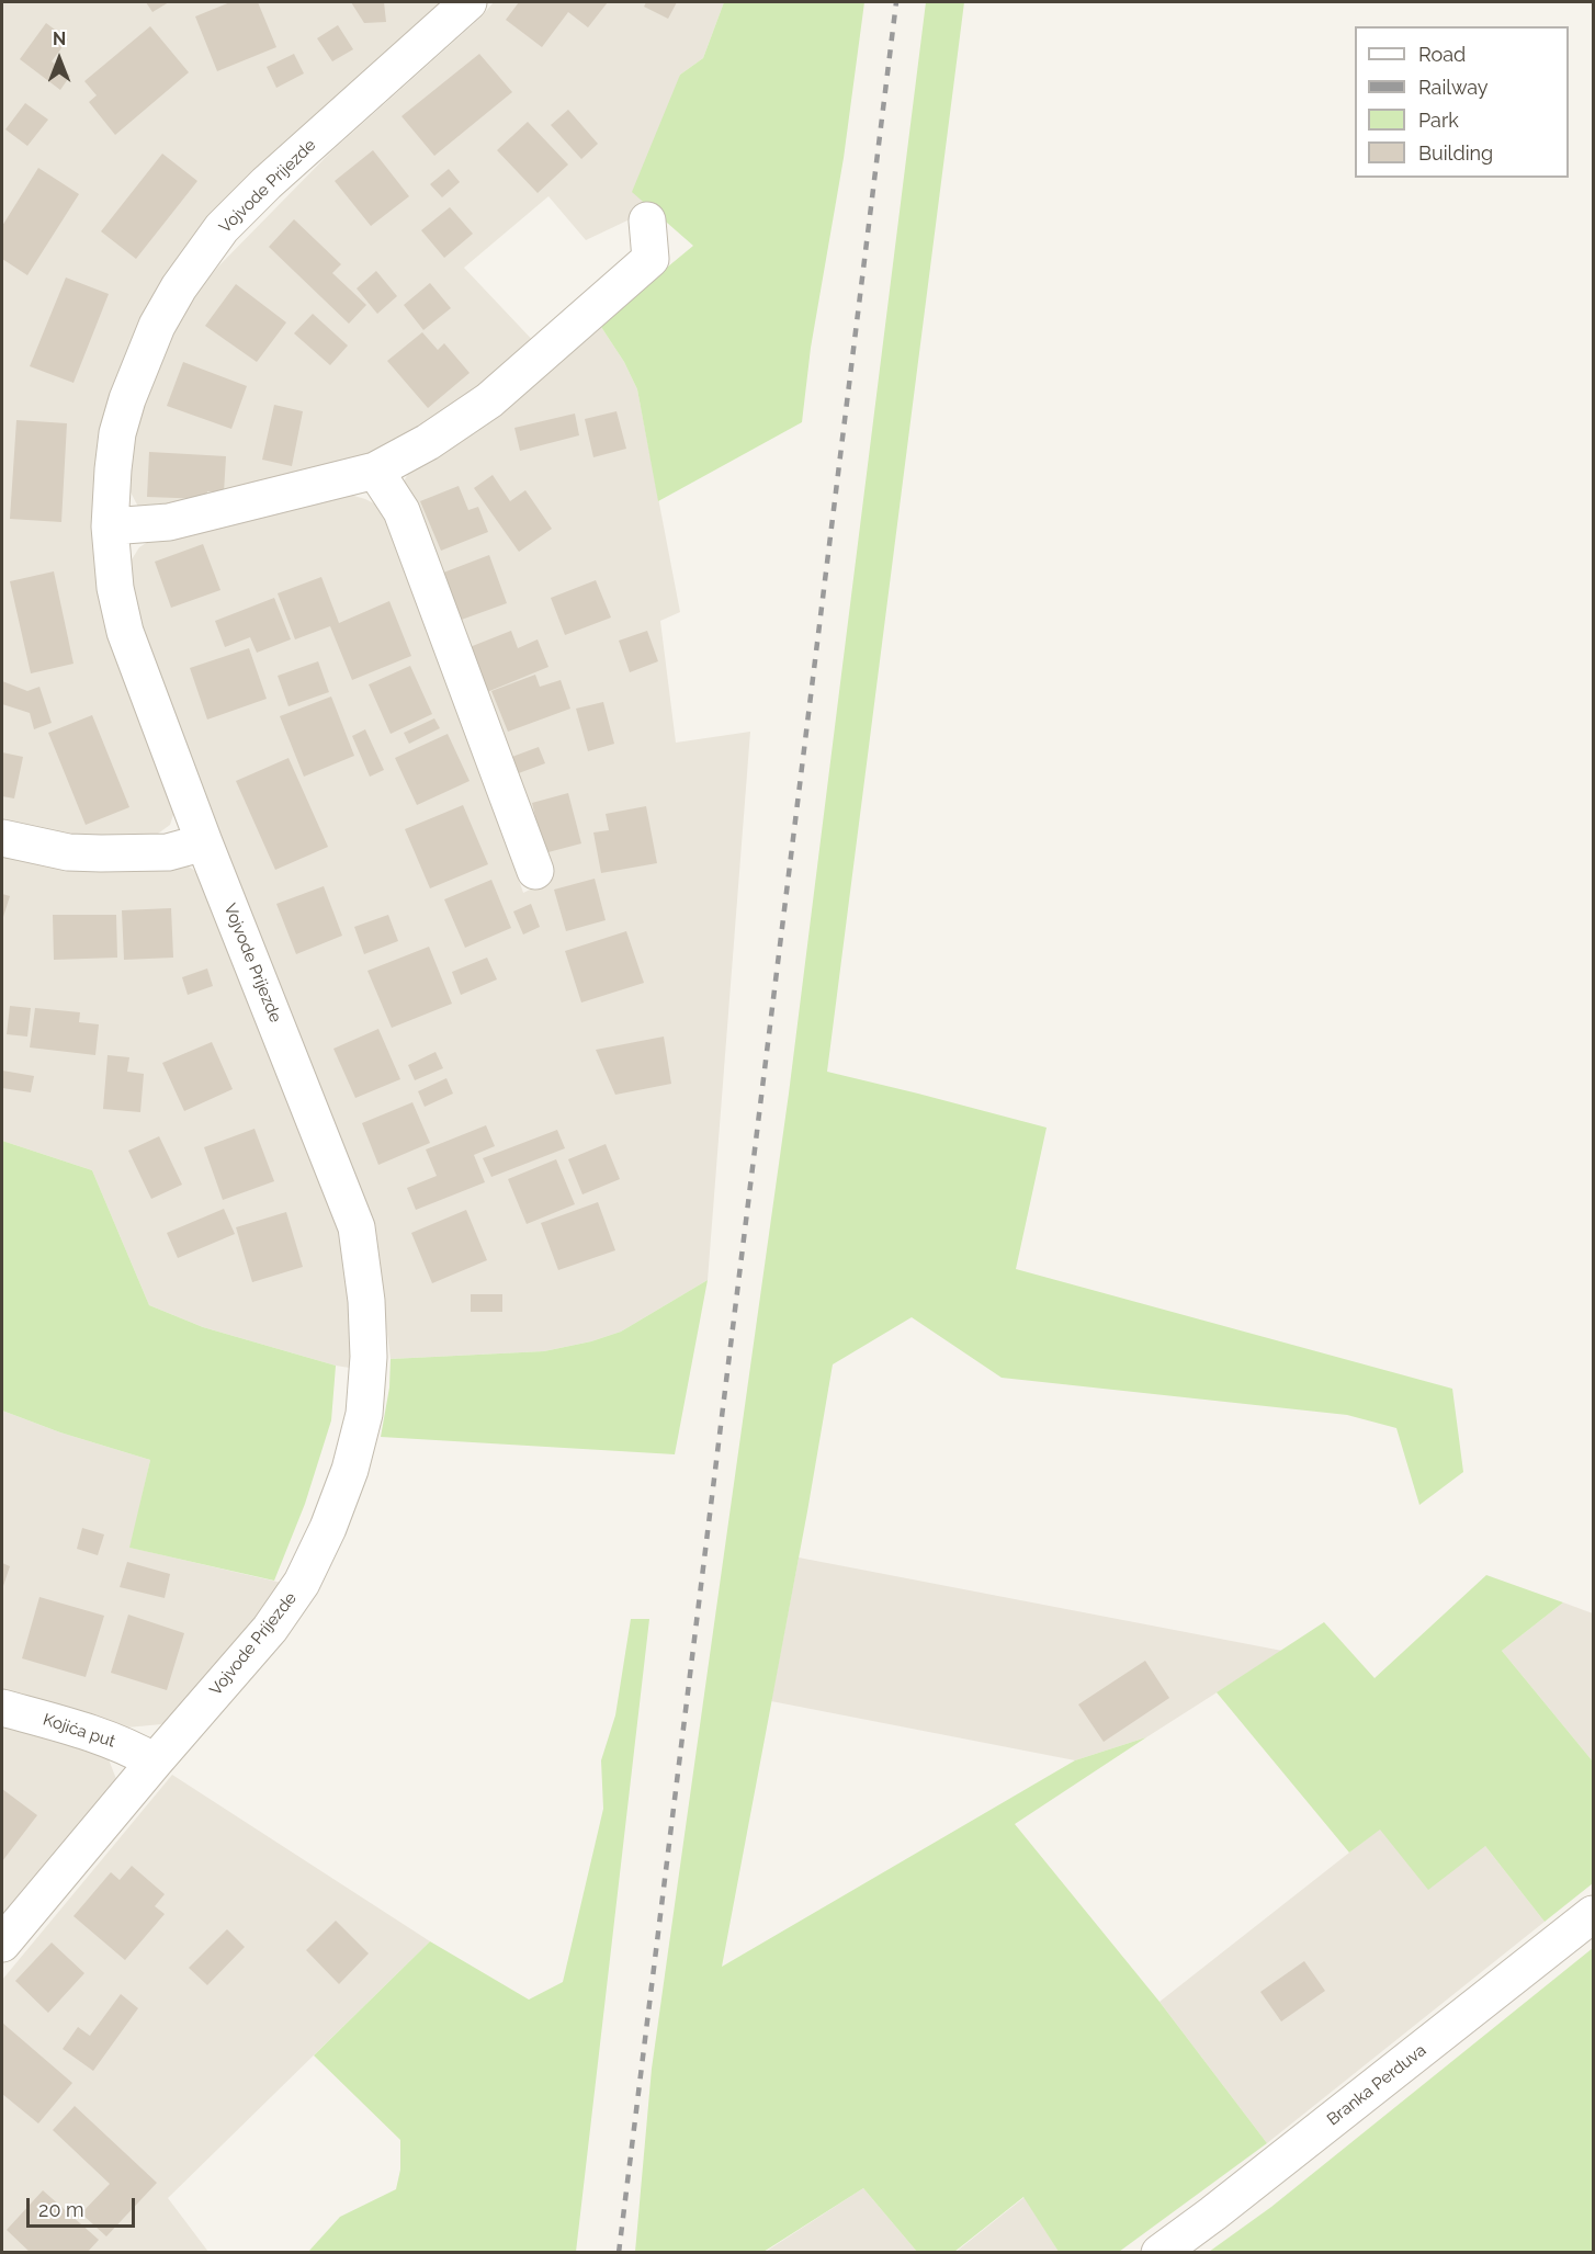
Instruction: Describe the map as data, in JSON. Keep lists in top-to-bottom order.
{
  "streets": {
    "street": ["Vojvode Prijezde", "Kojića put", "Branka Perduva"]
  },
  "crossings": [
    ["Vojvode Prijezde", "Kojića put"]
  ],
  "legend": [
    "Road",
    "Railway",
    "Park",
    "Building"
  ],
  "scale_bar": "20 m",
  "north": "top"
}
